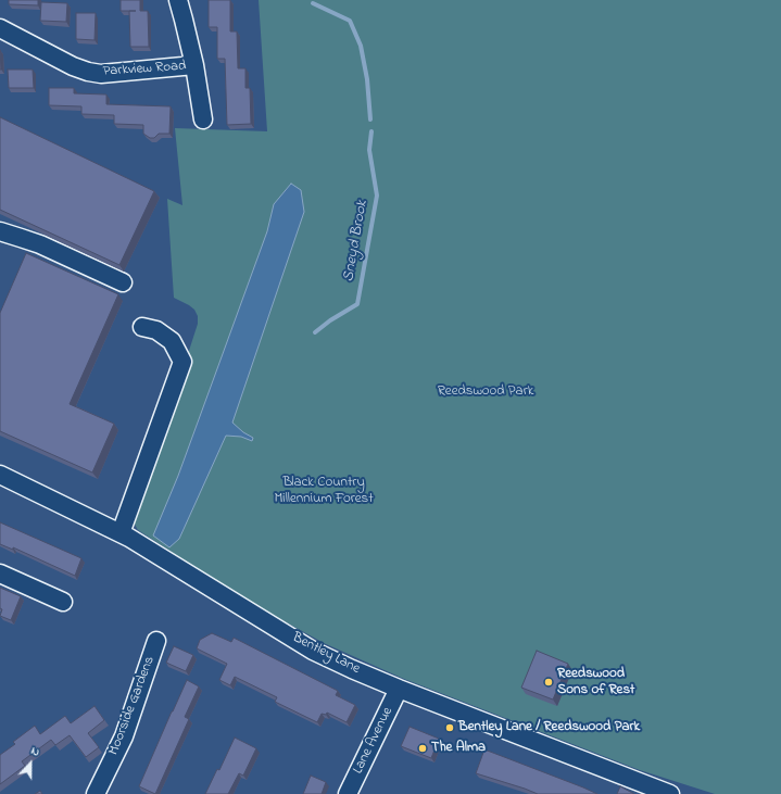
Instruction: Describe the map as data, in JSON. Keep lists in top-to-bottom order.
{
  "streets": {
    "street": [
      "Parkview Road",
      "Bentley Lane",
      "Moorside Gardens",
      "Lane Avenue"
    ]
  },
  "crossings": [
    ["Bentley Lane", "Lane Avenue"]
  ],
  "water": ["Sneyd Brook"],
  "parks": ["Reedswood Park", "Black Country Millennium Forest"],
  "places": ["Reedswood Sons of Rest", "Bentley Lane / Reedswood Park", "The Alma"],
  "north": "top"
}
